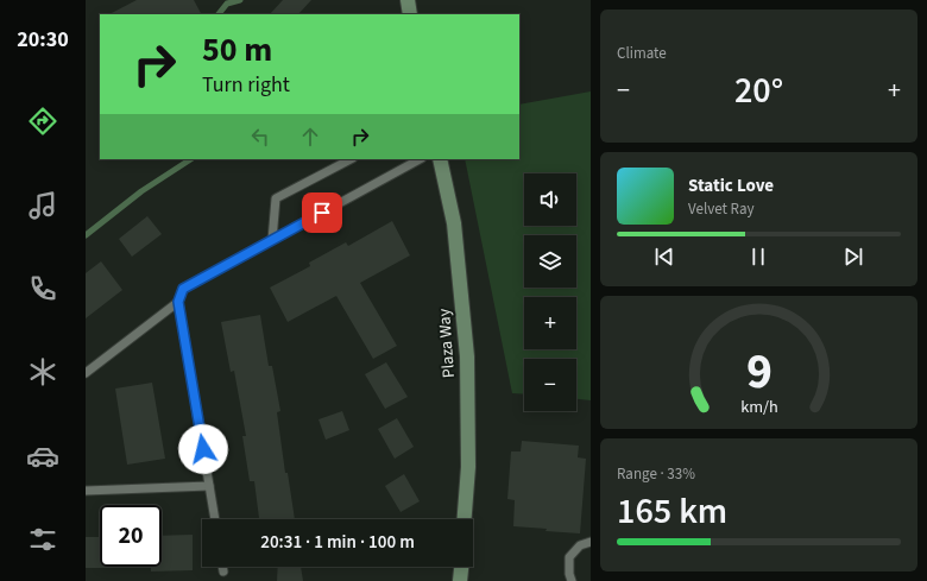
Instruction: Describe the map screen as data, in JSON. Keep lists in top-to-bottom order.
{
  "streets": {
    "main road": ["Plaza Way"]
  },
  "page": {
    "tabs": "20:30",
    "tile": [
      "Climate",
      ["Range · 33%", "165 km"]
    ],
    "turn": ["50 m", "Turn right"],
    "heat": ["−", "20°", "+"],
    "song": ["Static Love", "Velvet Ray"],
    "map_buttons": ["+", "−"],
    "limit": "20",
    "trip": "20:31 · 1 min · 100 m",
    "gauge": ["9", "km/h"]
  }
}
